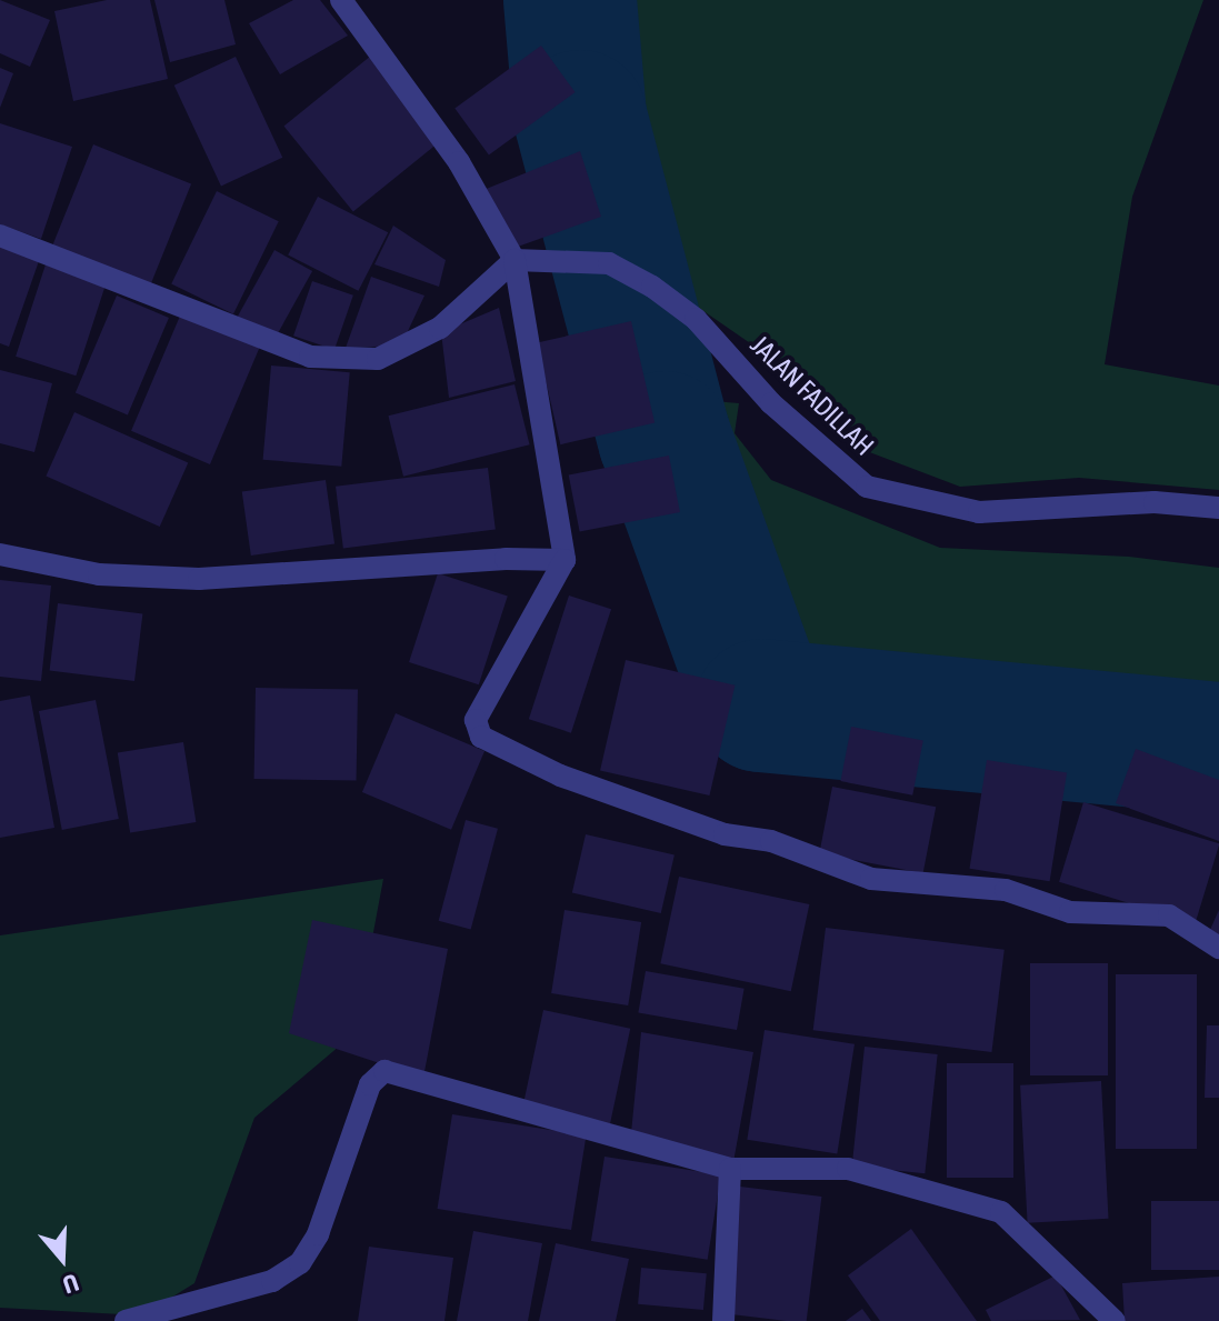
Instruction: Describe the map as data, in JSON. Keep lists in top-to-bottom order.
{
  "streets": {
    "street": ["JALAN FADILLAH"]
  },
  "north": "bottom"
}
